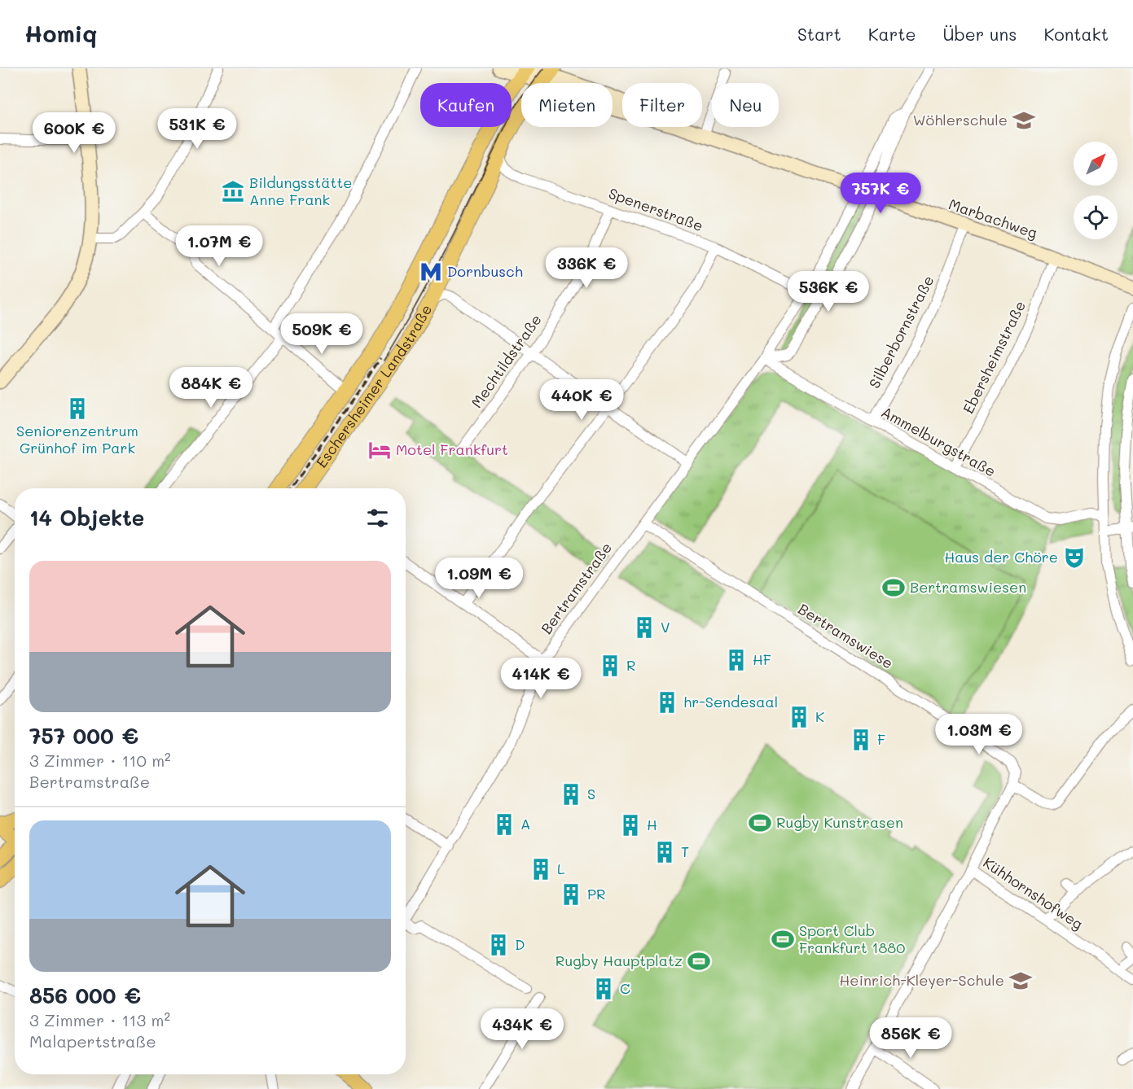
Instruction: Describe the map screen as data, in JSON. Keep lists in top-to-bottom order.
{
  "streets": {
    "main road": ["Marbachweg", "Eschersheimer Landstraße"],
    "street": [
      "Spenerstraße",
      "Silberbornstraße",
      "Ebersheimstraße",
      "Mechtildstraße",
      "Ammelburgstraße",
      "Bertramstraße",
      "Bertramswiese",
      "Kühhornshofweg"
    ]
  },
  "crossings": [
    ["Spenerstraße", "Mechtildstraße"],
    ["Spenerstraße", "Eschersheimer Landstraße"],
    ["Spenerstraße", "Bertramstraße"],
    ["Marbachweg", "Silberbornstraße"],
    ["Marbachweg", "Ebersheimstraße"],
    ["Marbachweg", "Eschersheimer Landstraße"],
    ["Marbachweg", "Bertramstraße"],
    ["Silberbornstraße", "Ammelburgstraße"],
    ["Ebersheimstraße", "Ammelburgstraße"],
    ["Ammelburgstraße", "Bertramstraße"],
    ["Bertramstraße", "Bertramswiese"],
    ["Bertramswiese", "Kühhornshofweg"]
  ],
  "places": {
    "school or university": ["Wöhlerschule", "Heinrich-Kleyer-Schule"],
    "museum": ["Bildungsstätte Anne Frank"],
    "metro station": ["Dornbusch"],
    "building": [
      "Seniorenzentrum Grünhof im Park",
      "V",
      "HF",
      "R",
      "hr-Sendesaal",
      "K",
      "F",
      "S",
      "A",
      "H",
      "T",
      "L",
      "PR",
      "D",
      "C"
    ],
    "hotel": ["Motel Frankfurt"],
    "theatre": ["Haus der Chöre"],
    "sports": [
      "Bertramswiesen",
      "Rugby Kunstrasen",
      "Sport Club Frankfurt 1880",
      "Rugby Hauptplatz"
    ]
  },
  "north": "top right",
  "page": {
    "header": "Homiq",
    "nav": [
      "Start",
      "Karte",
      "Über uns",
      "Kontakt"
    ],
    "chip": [
      "Kaufen",
      "Mieten",
      "Filter",
      "Neu"
    ],
    "price": [
      "531K €",
      "600K €",
      "757K €",
      "1.07M €",
      "336K €",
      "536K €",
      "509K €",
      "884K €",
      "440K €",
      "1.09M €",
      "414K €",
      "1.03M €",
      "434K €",
      "856K €"
    ],
    "heading": "14 Objekte",
    "list": [
      {
        "name": "757 000 €",
        "note": "3 Zimmer · 110 m² · Bertramstraße"
      },
      {
        "name": "856 000 €",
        "note": "3 Zimmer · 113 m² · Malapertstraße"
      }
    ]
  }
}
